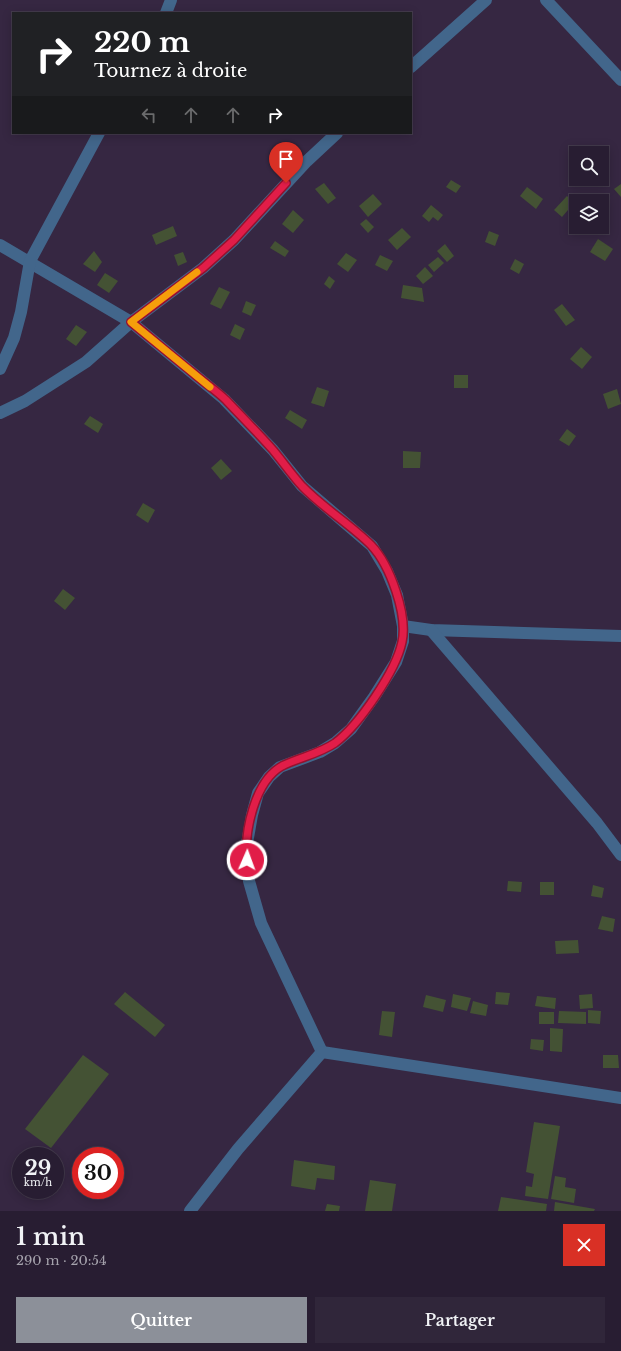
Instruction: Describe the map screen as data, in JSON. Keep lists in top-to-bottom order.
{
  "page": {
    "turn": ["220 m", "Tournez à droite"],
    "speed": "29 km/h",
    "limit": "30",
    "heading": ["1 min", "290 m · 20:54"],
    "buttons": ["Quitter", "Partager"]
  }
}
